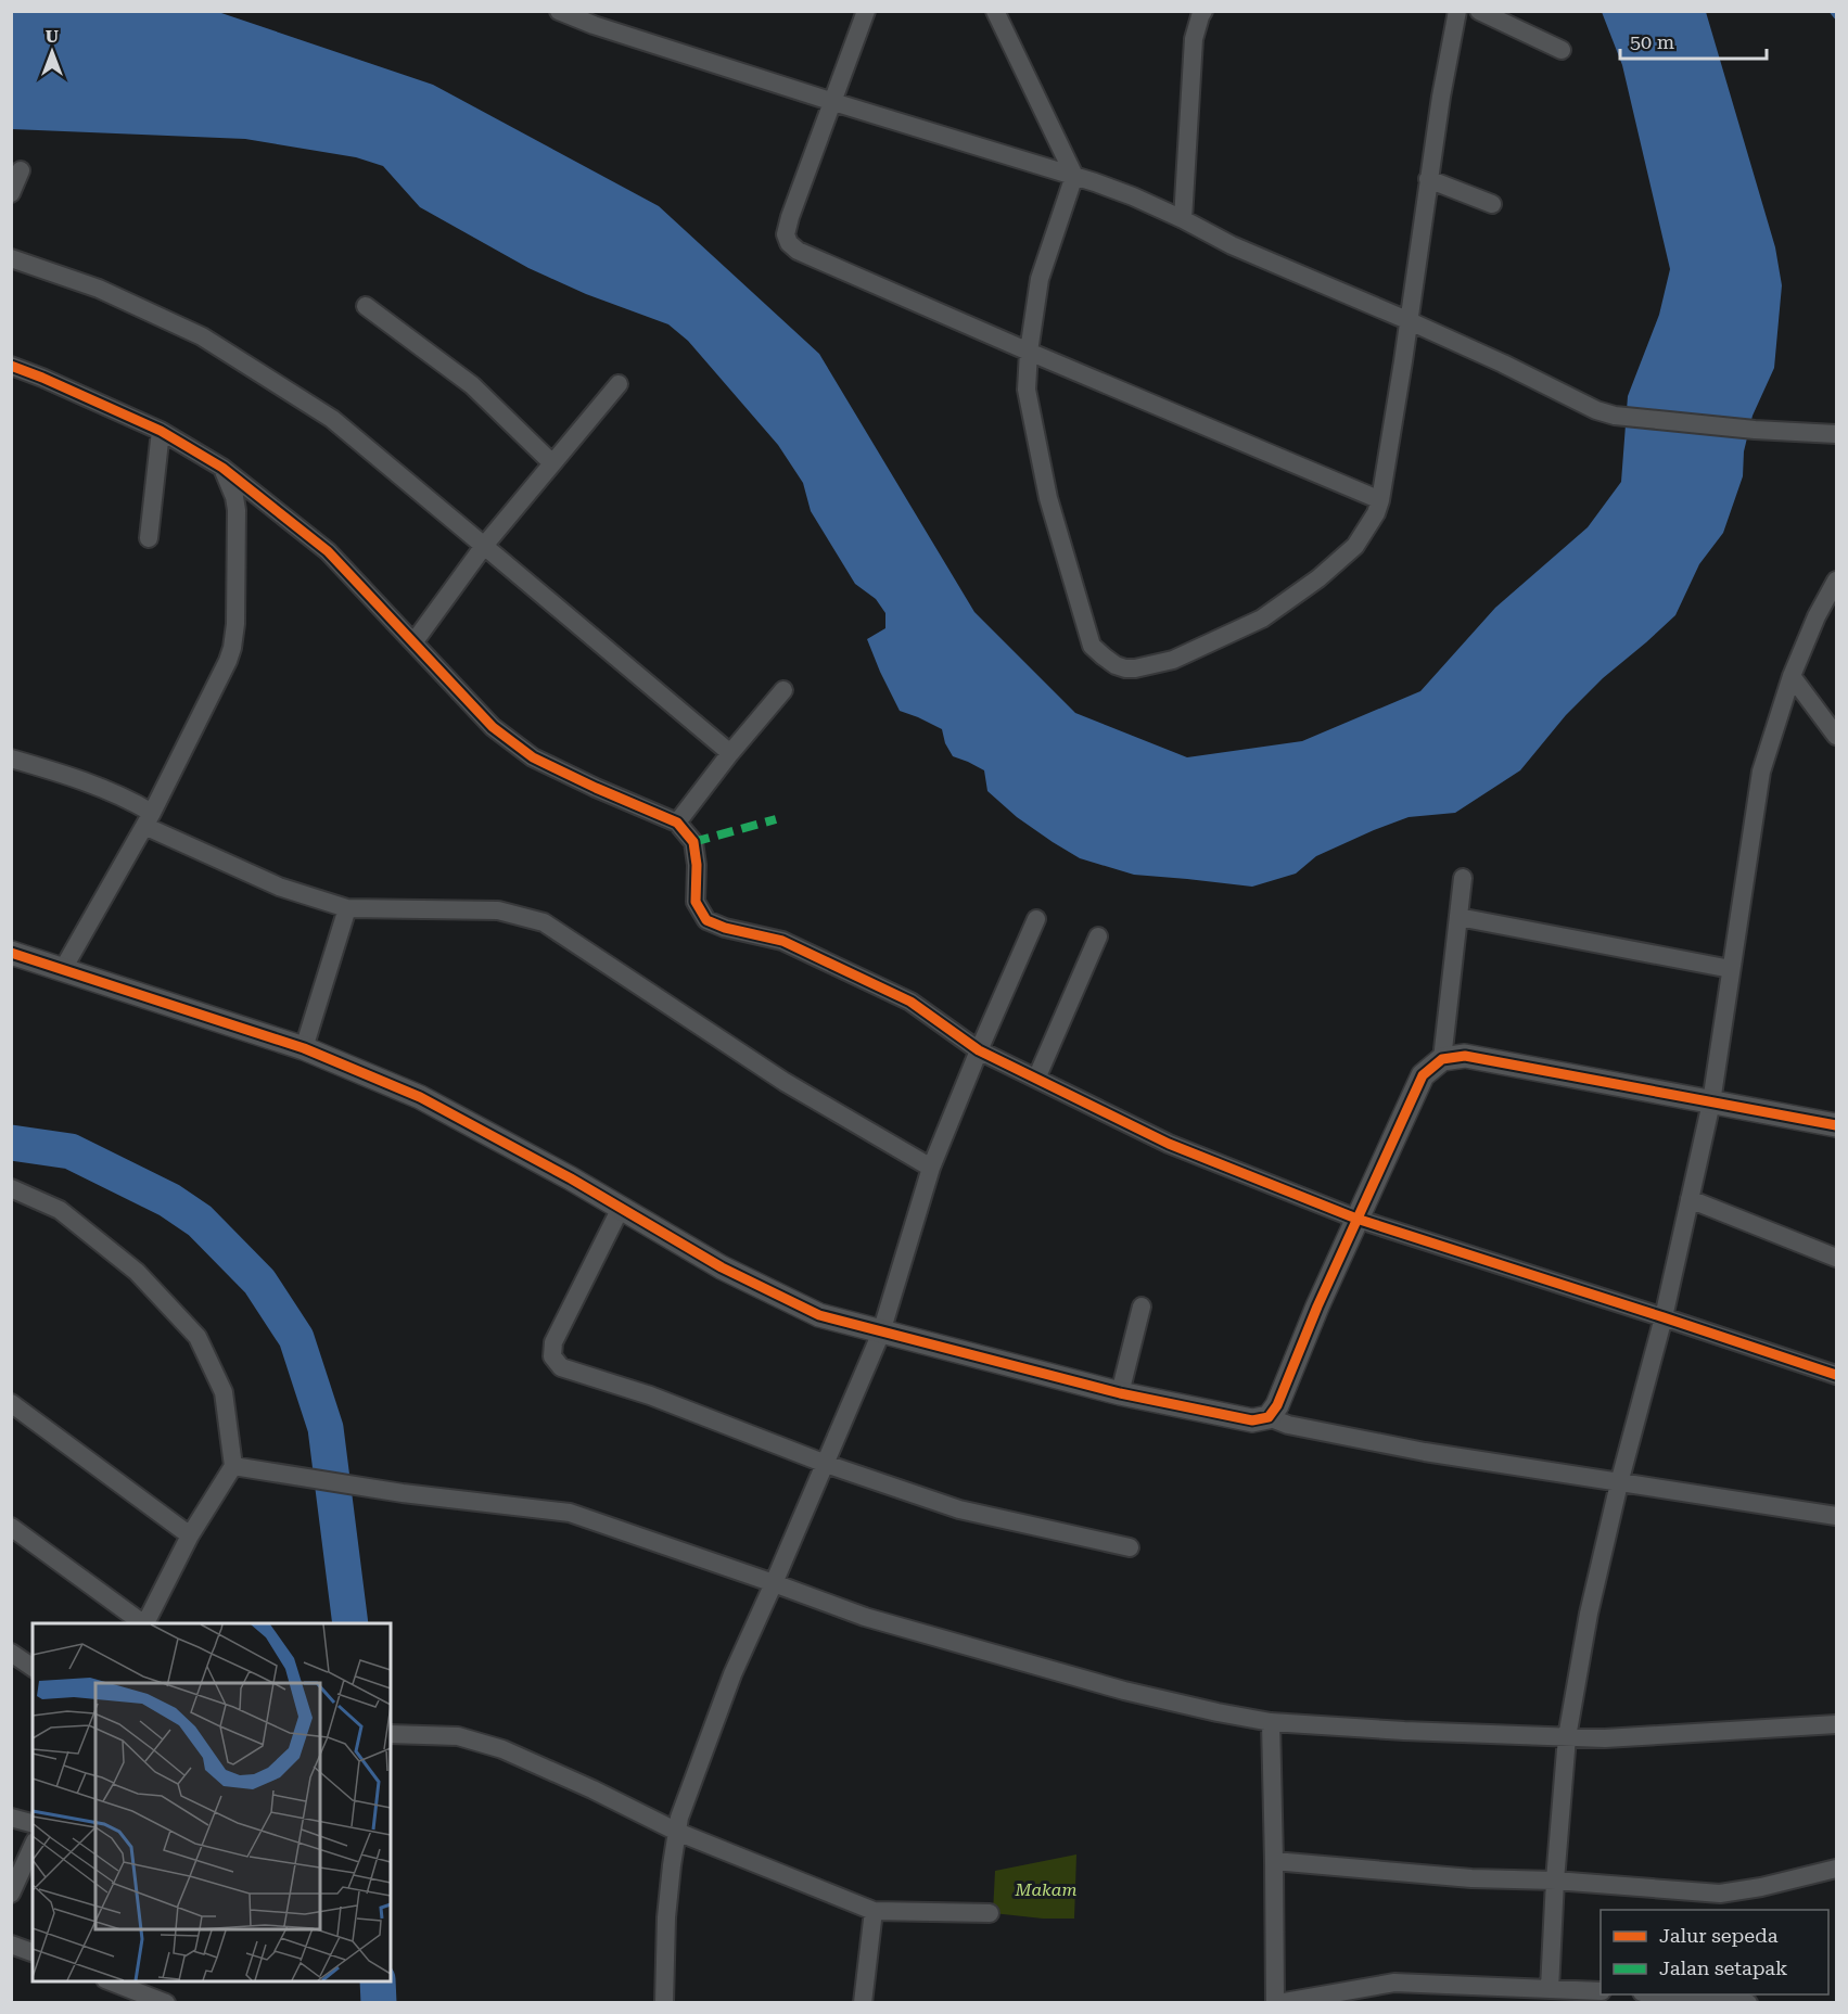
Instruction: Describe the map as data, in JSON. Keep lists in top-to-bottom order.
{
  "parks": ["Makam"],
  "legend": ["Jalur sepeda", "Jalan setapak"],
  "scale_bar": "50 m",
  "north": "top"
}
